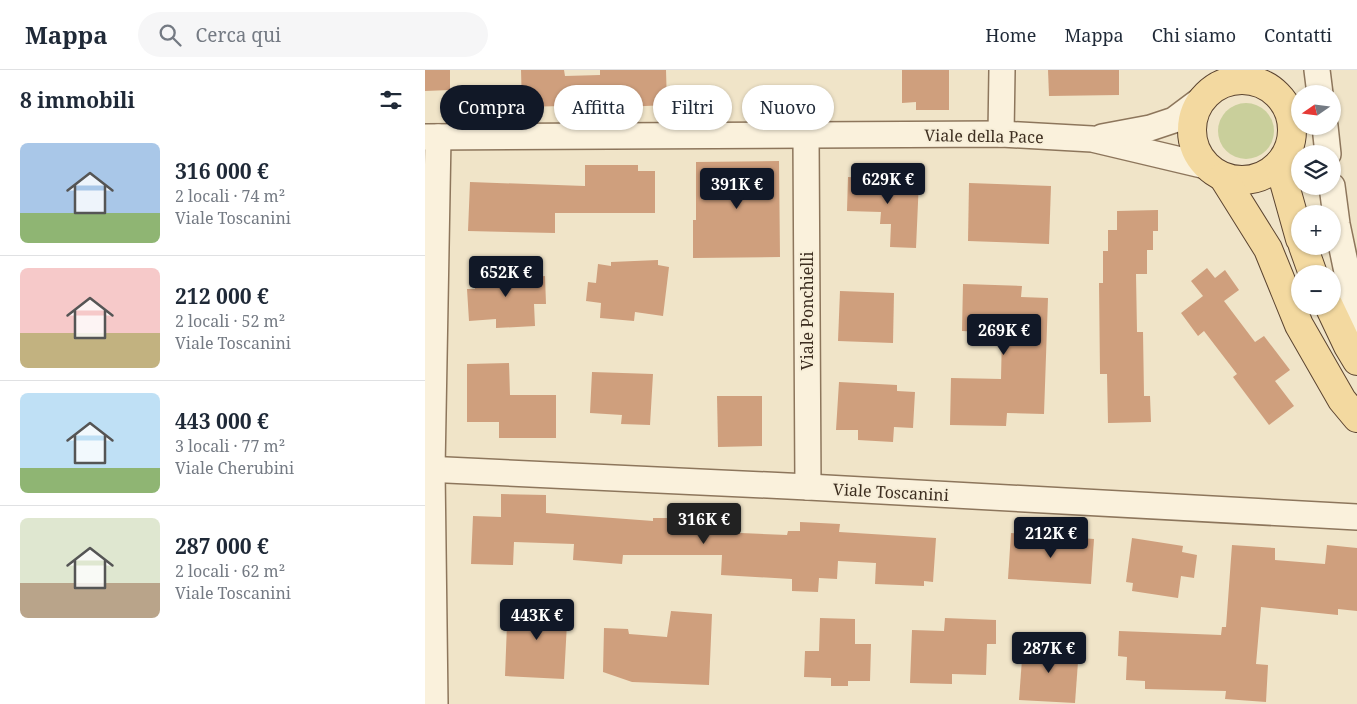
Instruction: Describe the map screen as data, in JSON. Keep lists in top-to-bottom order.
{
  "streets": {
    "street": ["Viale della Pace", "Viale Ponchielli", "Viale Toscanini"]
  },
  "crossings": [
    ["Viale della Pace", "Viale Ponchielli"],
    ["Viale Ponchielli", "Viale Toscanini"]
  ],
  "north": "left",
  "page": {
    "header": "Mappa",
    "search": "Cerca qui",
    "nav": [
      "Home",
      "Mappa",
      "Chi siamo",
      "Contatti"
    ],
    "heading": "8 immobili",
    "map_buttons": ["+", "−"],
    "chip": [
      "Compra",
      "Affitta",
      "Filtri",
      "Nuovo"
    ],
    "list": [
      {
        "name": "316 000 €",
        "note": "2 locali · 74 m² · Viale Toscanini"
      },
      {
        "name": "212 000 €",
        "note": "2 locali · 52 m² · Viale Toscanini"
      },
      {
        "name": "443 000 €",
        "note": "3 locali · 77 m² · Viale Cherubini"
      },
      {
        "name": "287 000 €",
        "note": "2 locali · 62 m² · Viale Toscanini"
      }
    ],
    "price": [
      "629K €",
      "391K €",
      "652K €",
      "269K €",
      "316K €",
      "212K €",
      "443K €",
      "287K €"
    ]
  }
}
